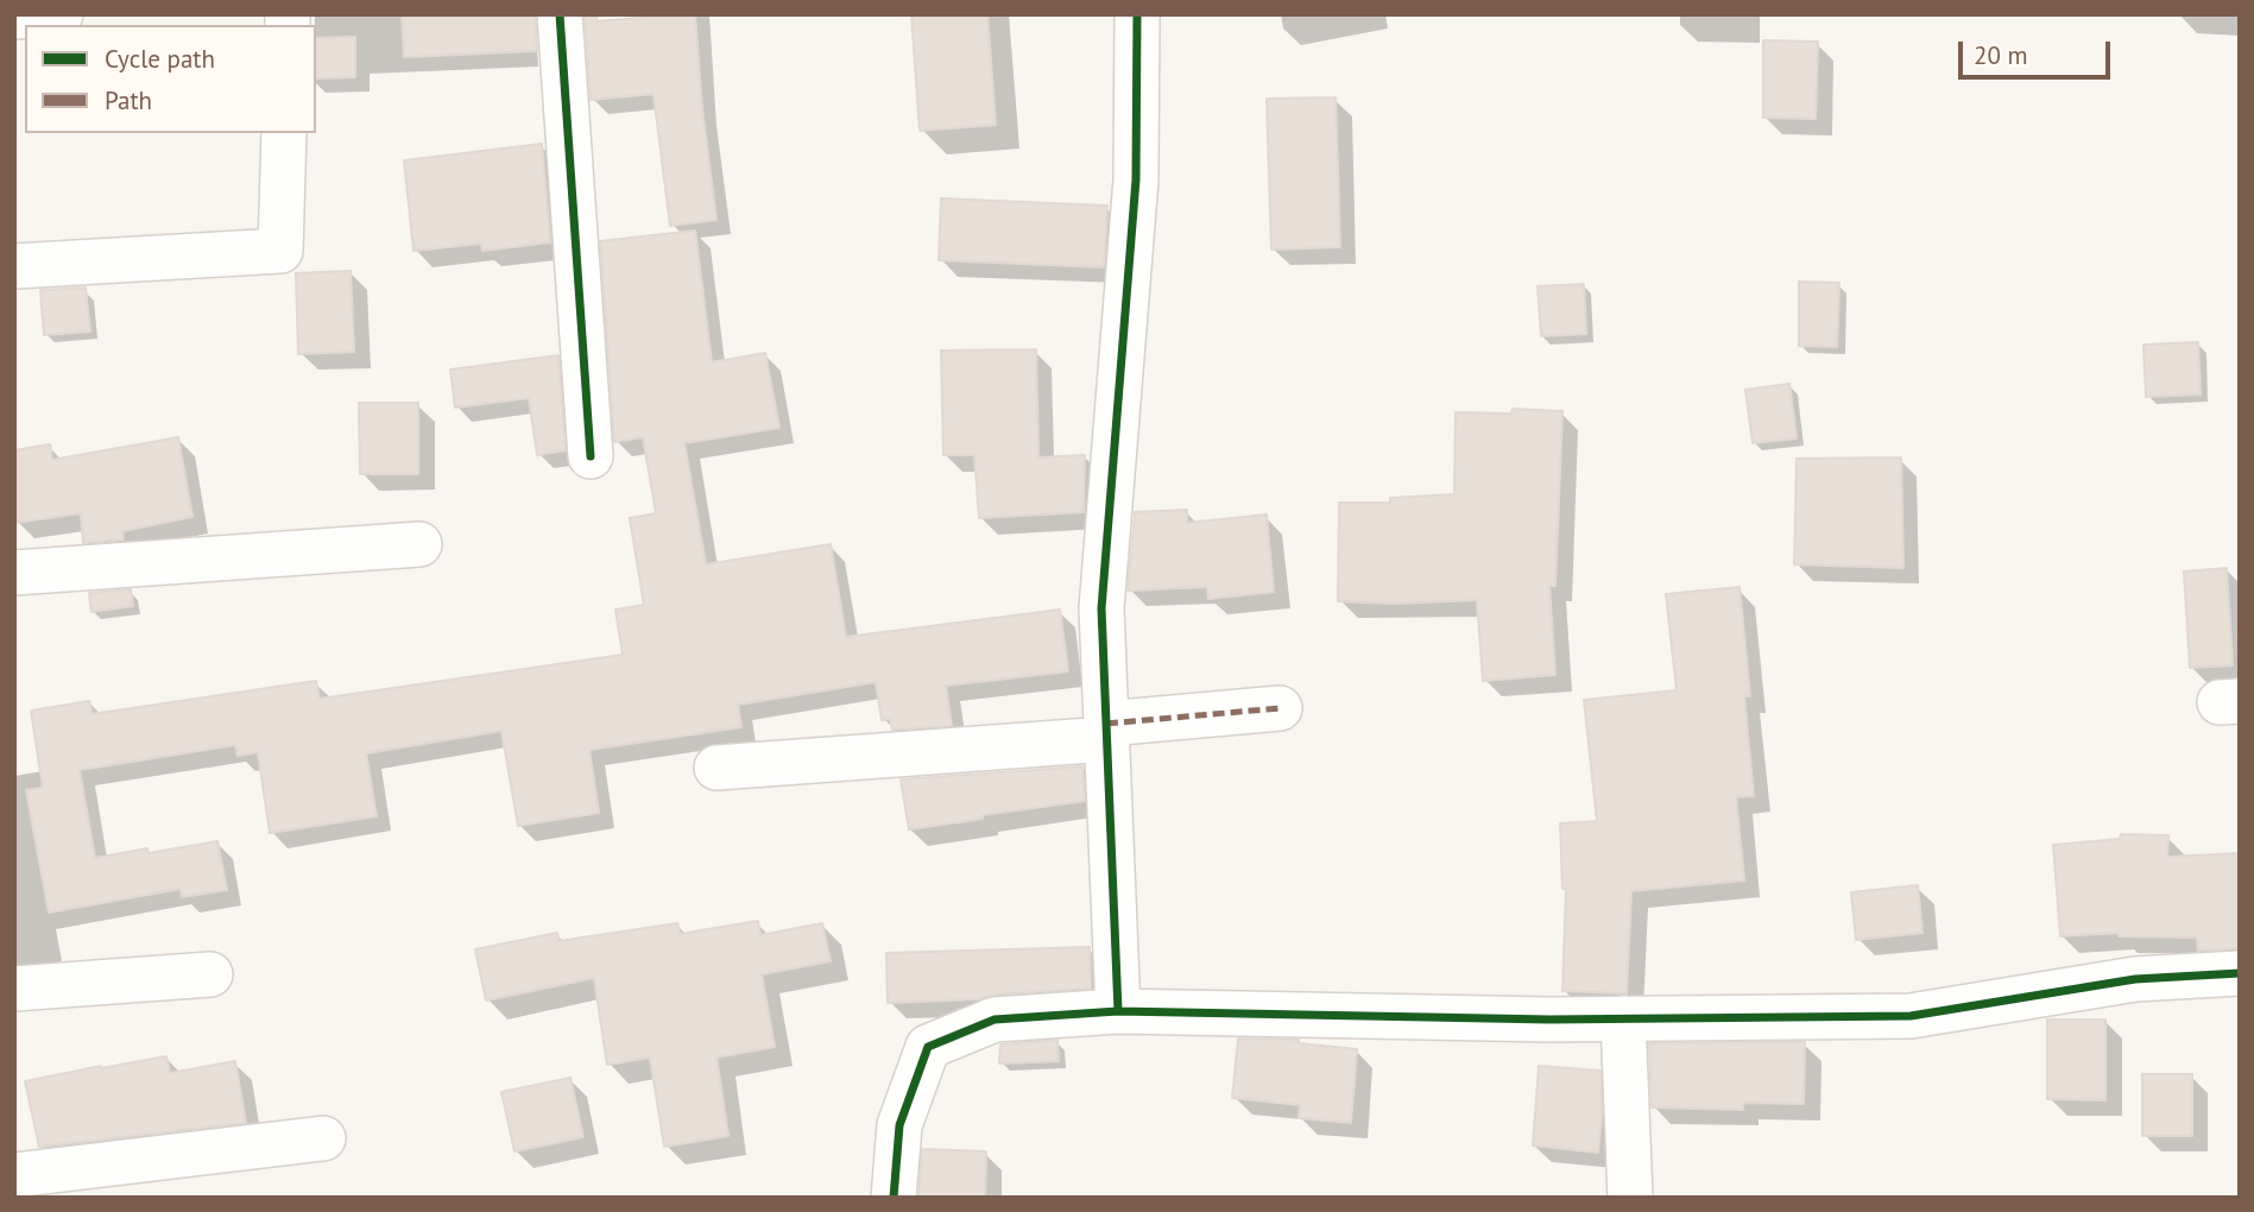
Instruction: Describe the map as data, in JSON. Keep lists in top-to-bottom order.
{
  "legend": ["Cycle path", "Path"],
  "scale_bar": "20 m"
}
